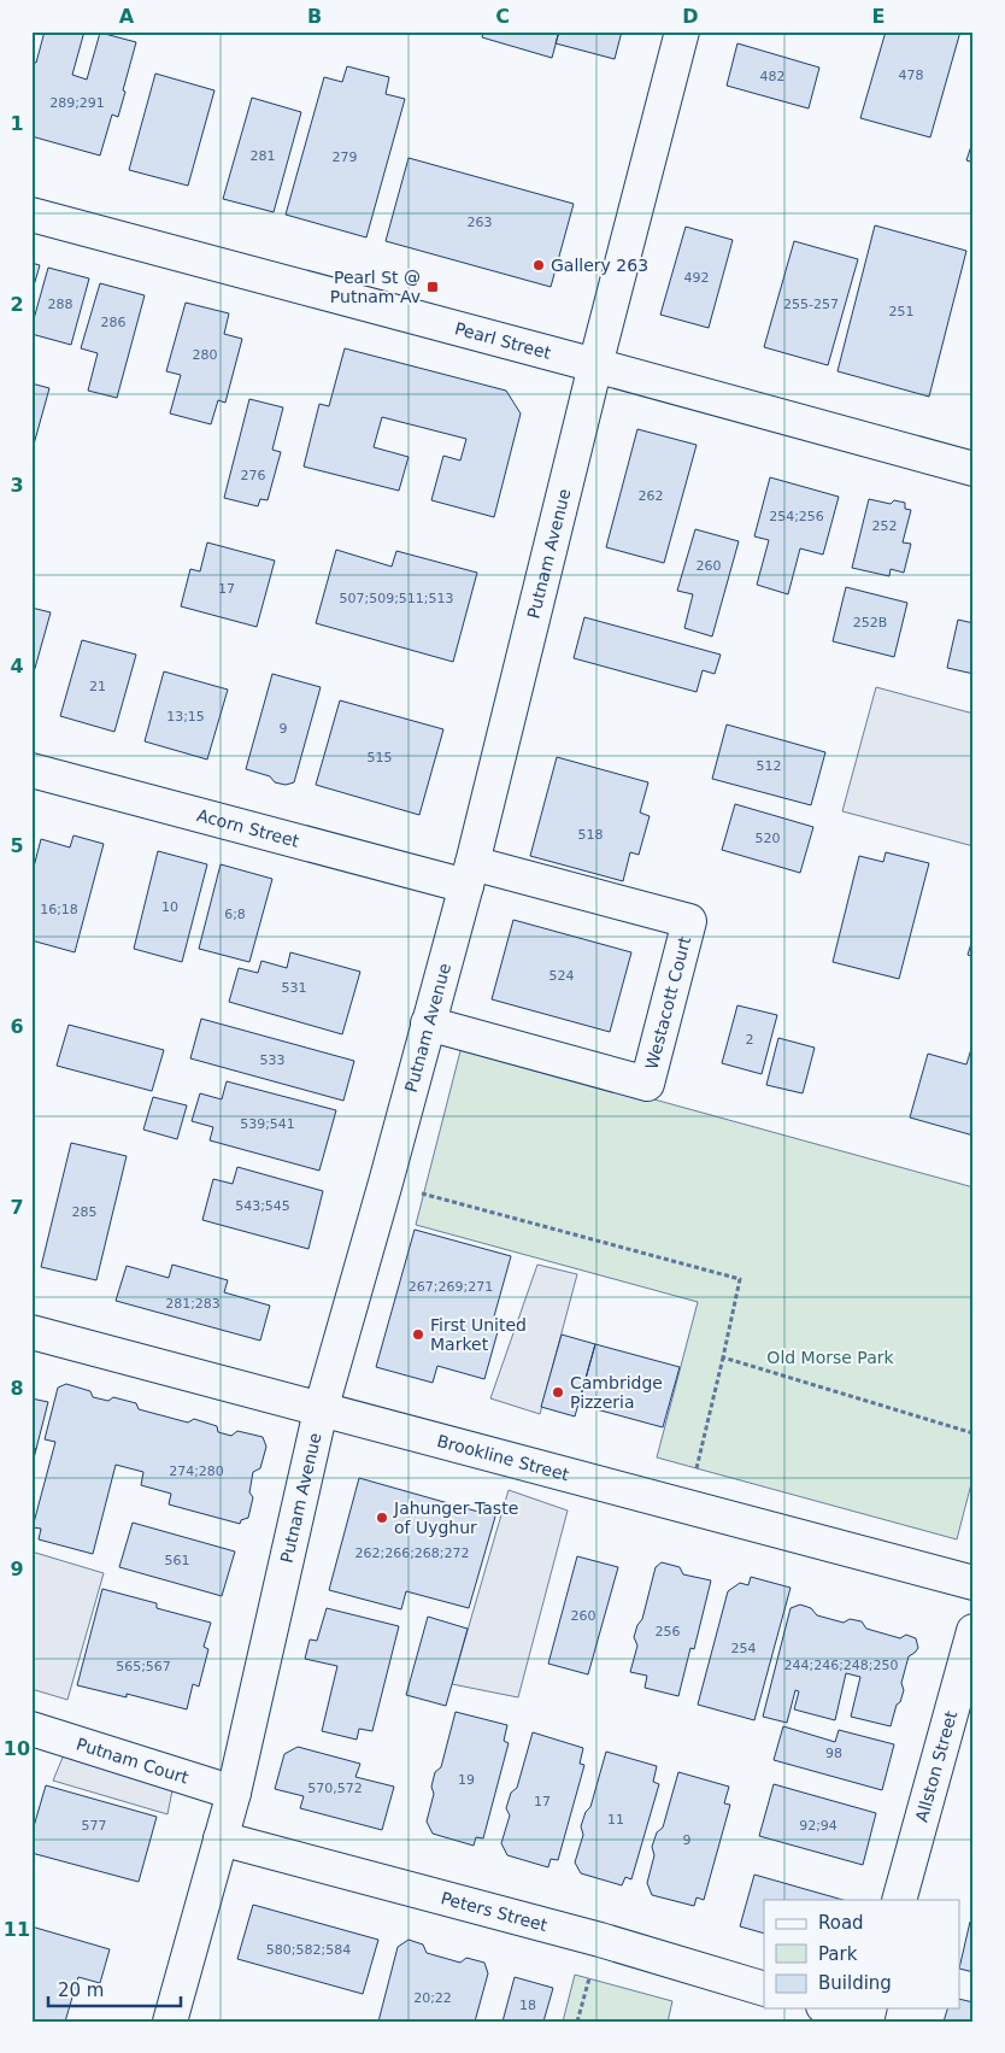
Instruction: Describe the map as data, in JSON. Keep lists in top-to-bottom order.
{
  "streets": {
    "street": [
      "Pearl Street",
      "Putnam Avenue",
      "Acorn Street",
      "Westacott Court",
      "Brookline Street",
      "Putnam Court",
      "Allston Street",
      "Peters Street"
    ]
  },
  "crossings": [
    ["Pearl Street", "Putnam Avenue"],
    ["Putnam Avenue", "Acorn Street"],
    ["Putnam Avenue", "Westacott Court"],
    ["Putnam Avenue", "Brookline Street"],
    ["Putnam Avenue", "Putnam Court"],
    ["Putnam Avenue", "Peters Street"],
    ["Acorn Street", "Westacott Court"]
  ],
  "parks": ["Old Morse Park"],
  "places": {
    "other": [
      "Gallery 263",
      "First United Market",
      "Cambridge Pizzeria",
      "Jahunger Taste of Uyghur"
    ],
    "transit": ["Pearl St @ Putnam Av"]
  },
  "house_numbers": [
    "478",
    "482",
    "289;291",
    "281",
    "279",
    "263",
    "492",
    "288",
    "255-257",
    "251",
    "286",
    "280",
    "276",
    "262",
    "254;256",
    "252",
    "260",
    "17",
    "507;509;511;513",
    "252B",
    "21",
    "13;15",
    "9",
    "515",
    "512",
    "518",
    "520",
    "10",
    "16;18",
    "6;8",
    "524",
    "531",
    "2",
    "533",
    "539;541",
    "543;545",
    "285",
    "267;269;271",
    "281;283",
    "274;280",
    "262;266;268;272",
    "561",
    "260",
    "256",
    "254",
    "244;246;248;250",
    "565;567",
    "98",
    "19",
    "570,572",
    "17",
    "11",
    "577",
    "92;94",
    "9",
    "580;582;584",
    "20;22",
    "18"
  ],
  "legend": ["Road", "Park", "Building"],
  "scale_bar": "20 m",
  "grid": {
    "columns": [
      "A",
      "B",
      "C",
      "D",
      "E"
    ],
    "rows": [
      "1",
      "2",
      "3",
      "4",
      "5",
      "6",
      "7",
      "8",
      "9",
      "10",
      "11"
    ]
  }
}
